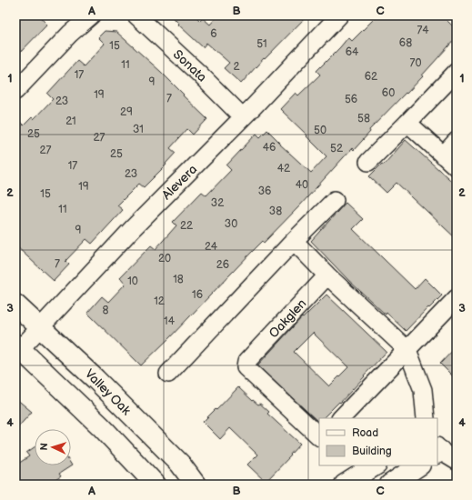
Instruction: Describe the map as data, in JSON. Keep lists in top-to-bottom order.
{
  "streets": {
    "street": [
      "Sonata",
      "Alevera",
      "Oakglen",
      "Valley Oak"
    ]
  },
  "crossings": [
    ["Sonata", "Alevera"],
    ["Alevera", "Valley Oak"]
  ],
  "house_numbers": [
    "74",
    "6",
    "68",
    "51",
    "15",
    "64",
    "70",
    "11",
    "2",
    "17",
    "62",
    "9",
    "60",
    "19",
    "7",
    "56",
    "23",
    "29",
    "58",
    "21",
    "31",
    "50",
    "25",
    "27",
    "46",
    "52",
    "27",
    "25",
    "17",
    "42",
    "23",
    "40",
    "19",
    "36",
    "15",
    "32",
    "11",
    "38",
    "30",
    "22",
    "9",
    "24",
    "20",
    "7",
    "26",
    "18",
    "10",
    "16",
    "12",
    "8",
    "14"
  ],
  "legend": ["Road", "Building"],
  "north": "left",
  "grid": {
    "columns": ["A", "B", "C"],
    "rows": [
      "1",
      "2",
      "3",
      "4"
    ]
  }
}
